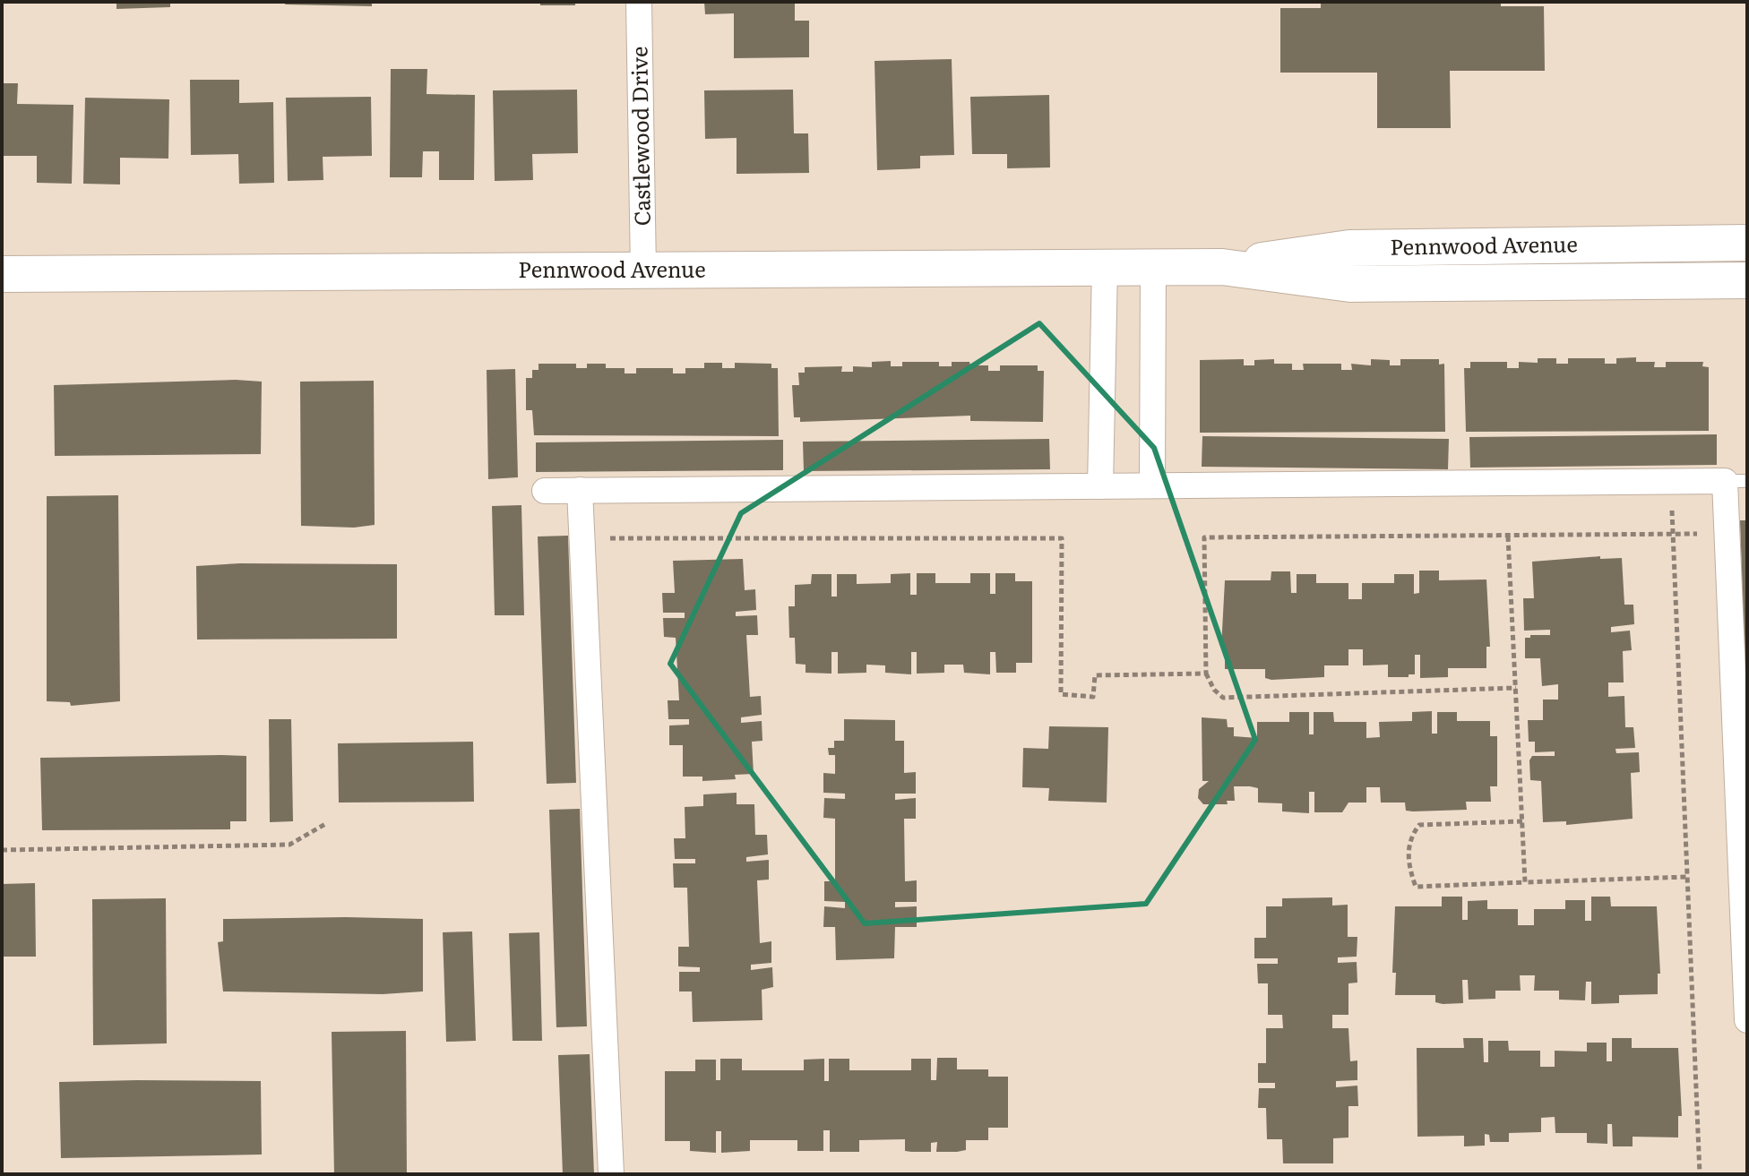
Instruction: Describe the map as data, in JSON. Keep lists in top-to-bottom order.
{
  "streets": {
    "street": ["Castlewood Drive", "Pennwood Avenue"]
  },
  "crossings": [
    ["Castlewood Drive", "Pennwood Avenue"]
  ]
}
